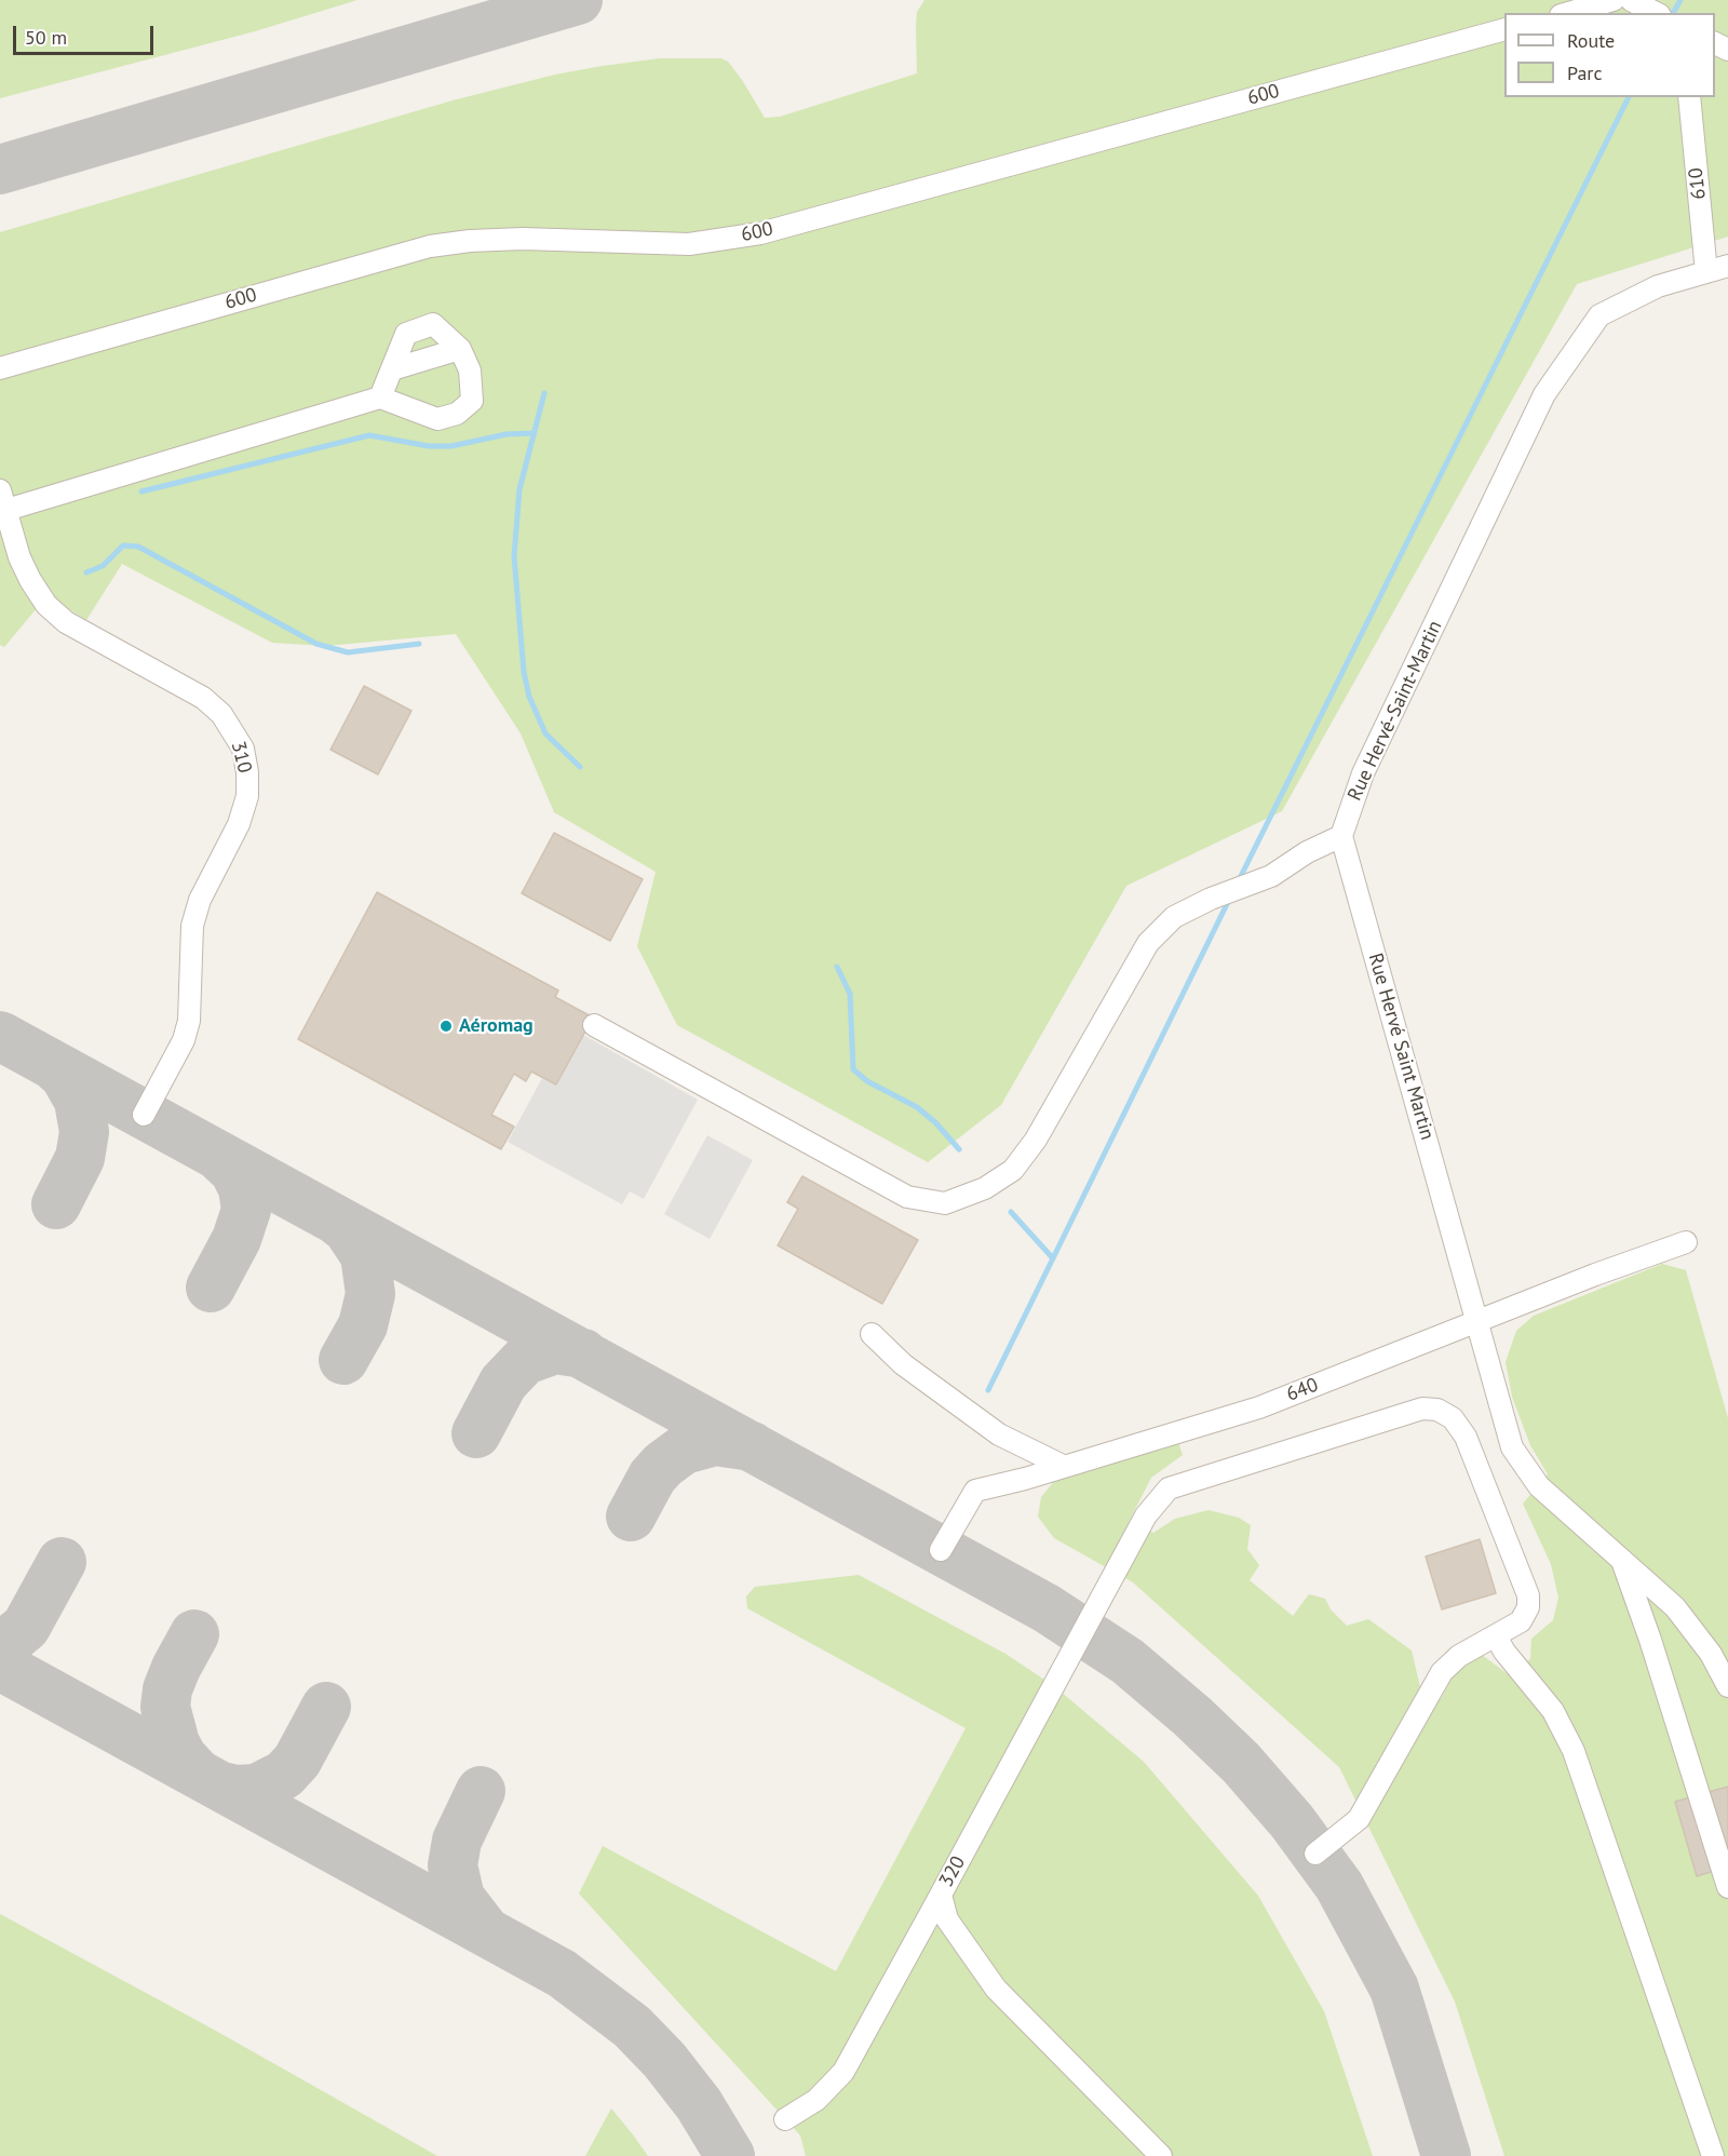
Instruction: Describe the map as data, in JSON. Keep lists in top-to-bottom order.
{
  "streets": {
    "lane": [
      "600",
      "610",
      "Rue Hervé-Saint-Martin",
      "310",
      "Rue Hervé Saint Martin",
      "640",
      "320"
    ]
  },
  "crossings": [
    ["610", "Rue Hervé-Saint-Martin"],
    ["Rue Hervé-Saint-Martin", "Rue Hervé Saint Martin"],
    ["Rue Hervé Saint Martin", "640"]
  ],
  "places": ["Aéromag"],
  "legend": ["Route", "Parc"],
  "scale_bar": "50 m"
}
